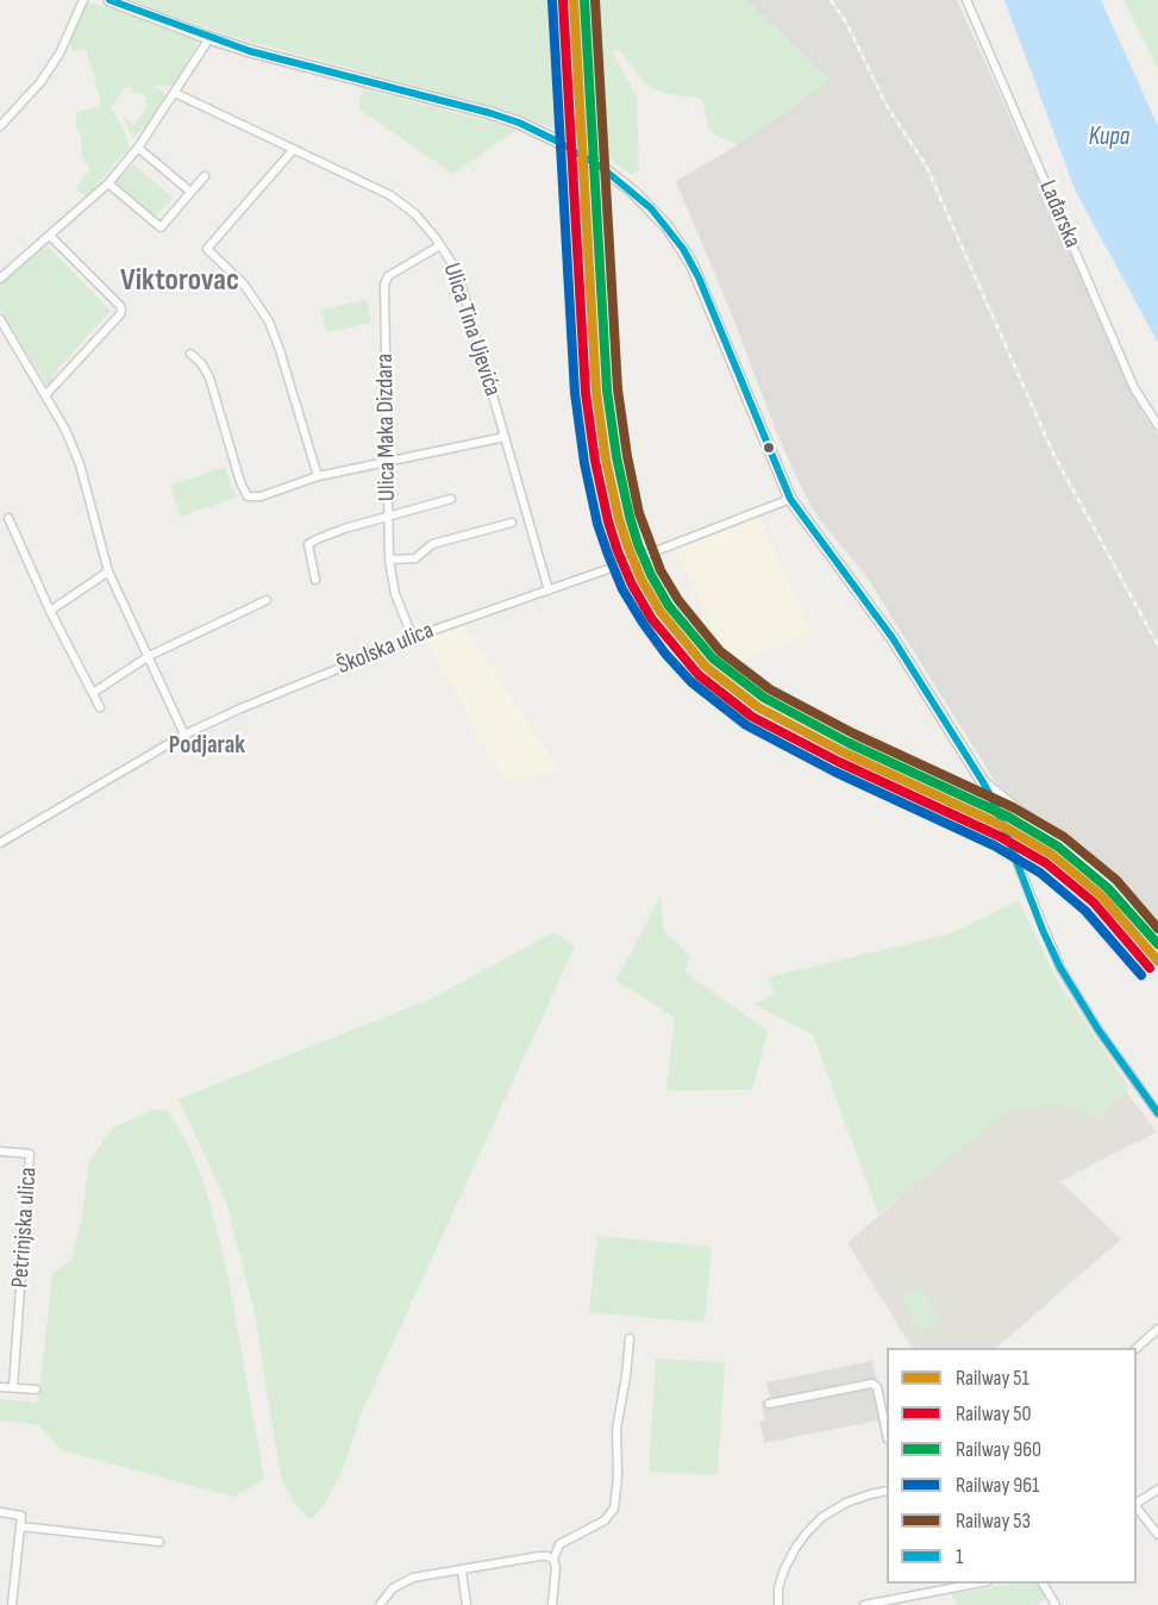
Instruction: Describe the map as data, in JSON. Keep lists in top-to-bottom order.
{
  "streets": {
    "street": [
      "Lađarska",
      "Ulica Tina Ujevića",
      "Ulica Maka Dizdara",
      "Školska ulica",
      "Petrinjska ulica"
    ]
  },
  "crossings": [
    ["Ulica Tina Ujevića", "Ulica Maka Dizdara"],
    ["Ulica Tina Ujevića", "Školska ulica"],
    ["Ulica Maka Dizdara", "Školska ulica"]
  ],
  "districts": ["Viktorovac", "Podjarak"],
  "water": ["Kupa"],
  "lines": [
    "rail line 51",
    "rail line 960",
    "rail line 53",
    "transit line 1",
    "rail line 50",
    "rail line 961"
  ],
  "legend": [
    "Railway 51",
    "Railway 50",
    "Railway 960",
    "Railway 961",
    "Railway 53",
    "1"
  ]
}
